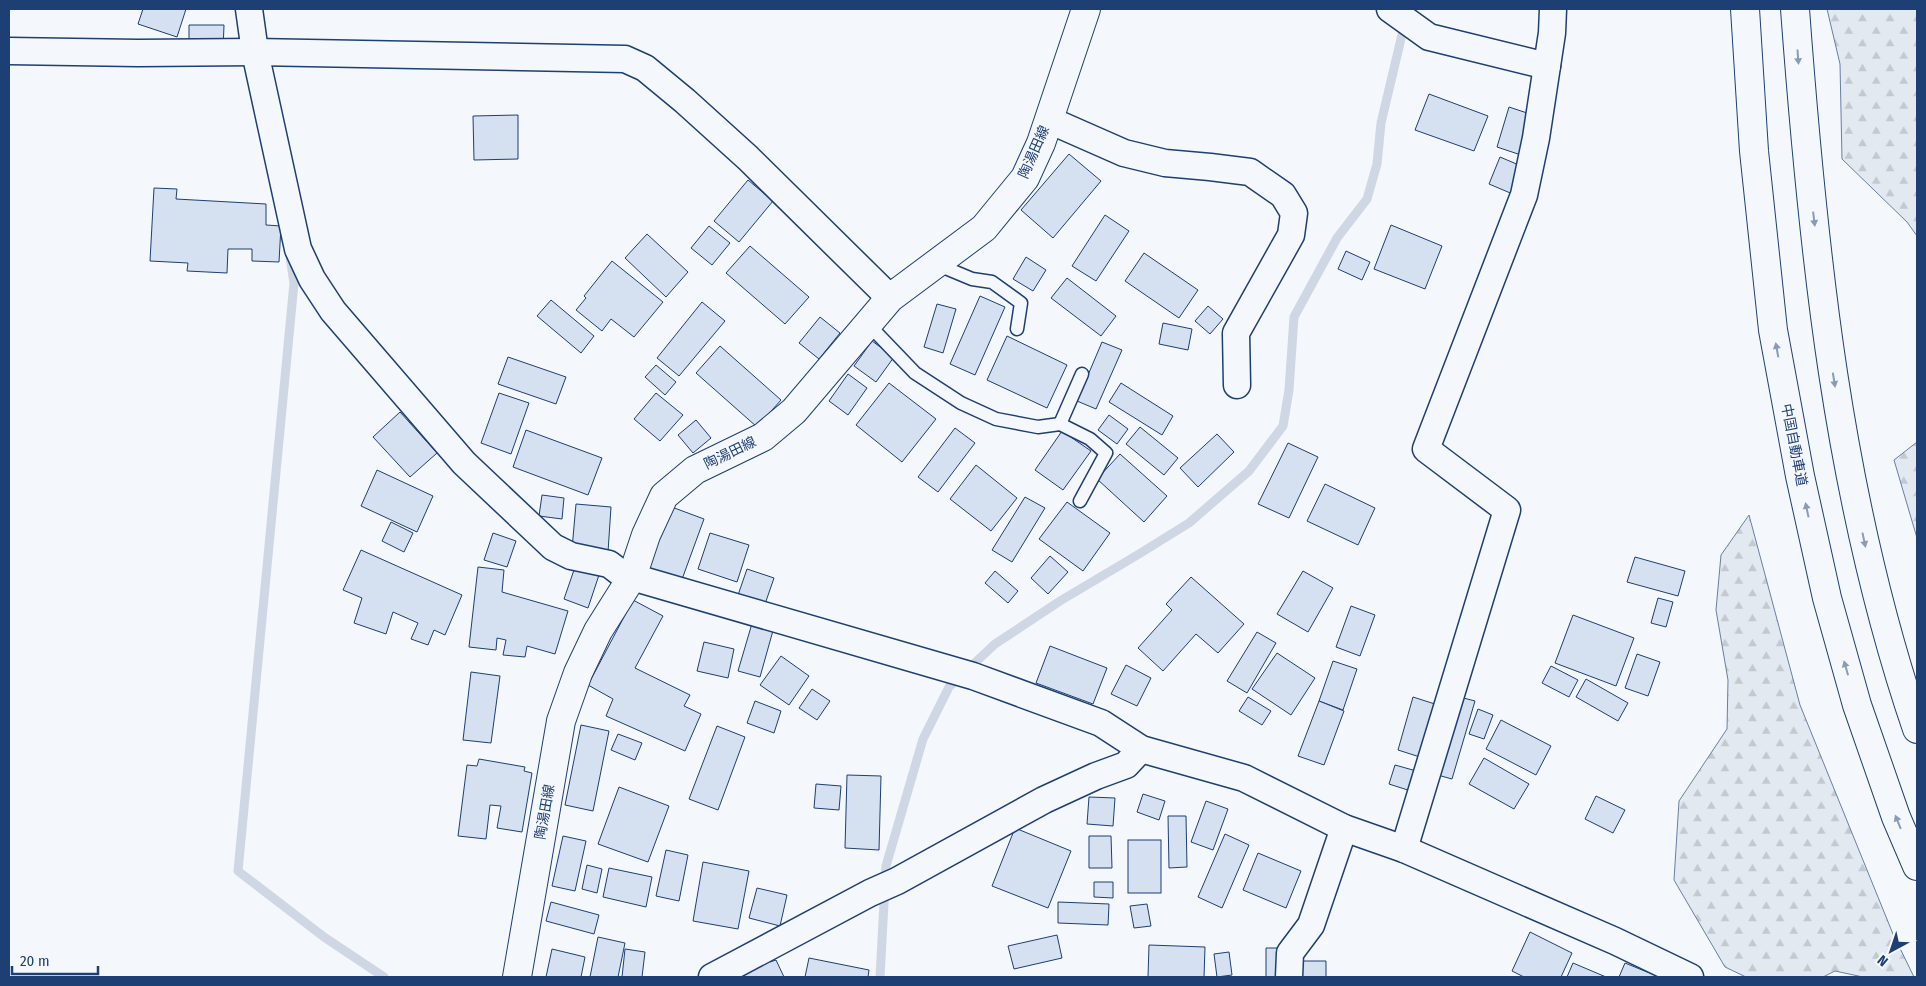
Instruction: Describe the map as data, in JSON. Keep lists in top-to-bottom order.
{
  "streets": {
    "main road": ["陶湯田線", "中国自動車道"]
  },
  "scale_bar": "20 m",
  "north": "bottom left"
}
